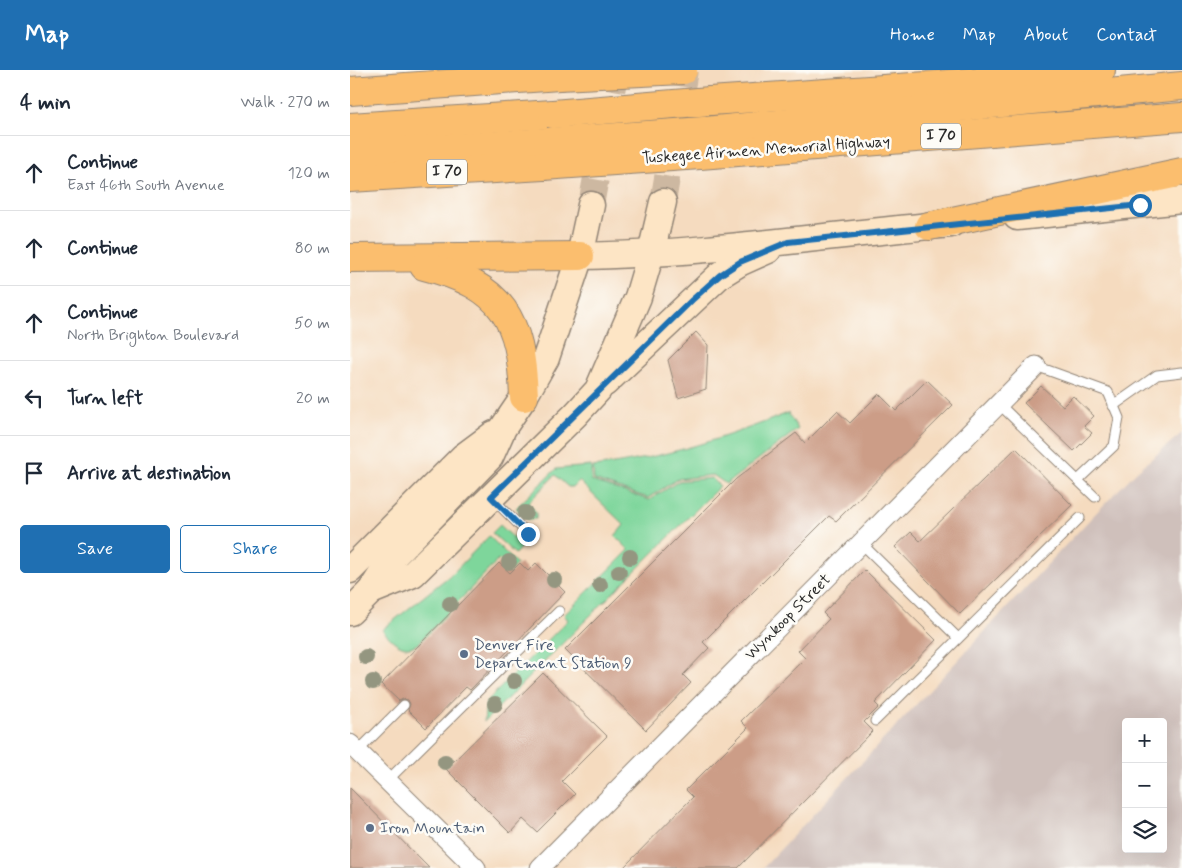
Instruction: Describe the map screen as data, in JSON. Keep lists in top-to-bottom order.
{
  "streets": {
    "highway": ["I 70", "Tuskegee Airmen Memorial Highway"],
    "street": ["Wynkoop Street"]
  },
  "places": ["Denver Fire Department Station 9", "Iron Mountain"],
  "page": {
    "header": "Map",
    "nav": [
      "Home",
      "Map",
      "About",
      "Contact"
    ],
    "heading": ["4 min", "Walk · 270 m"],
    "list": [
      ["Continue", "East 46th South Avenue", "120 m"],
      ["Continue", "80 m"],
      ["Continue", "North Brighton Boulevard", "50 m"],
      ["Turn left", "20 m"],
      "Arrive at destination"
    ],
    "buttons": ["Save", "Share"],
    "map_buttons": ["+", "−"]
  }
}
